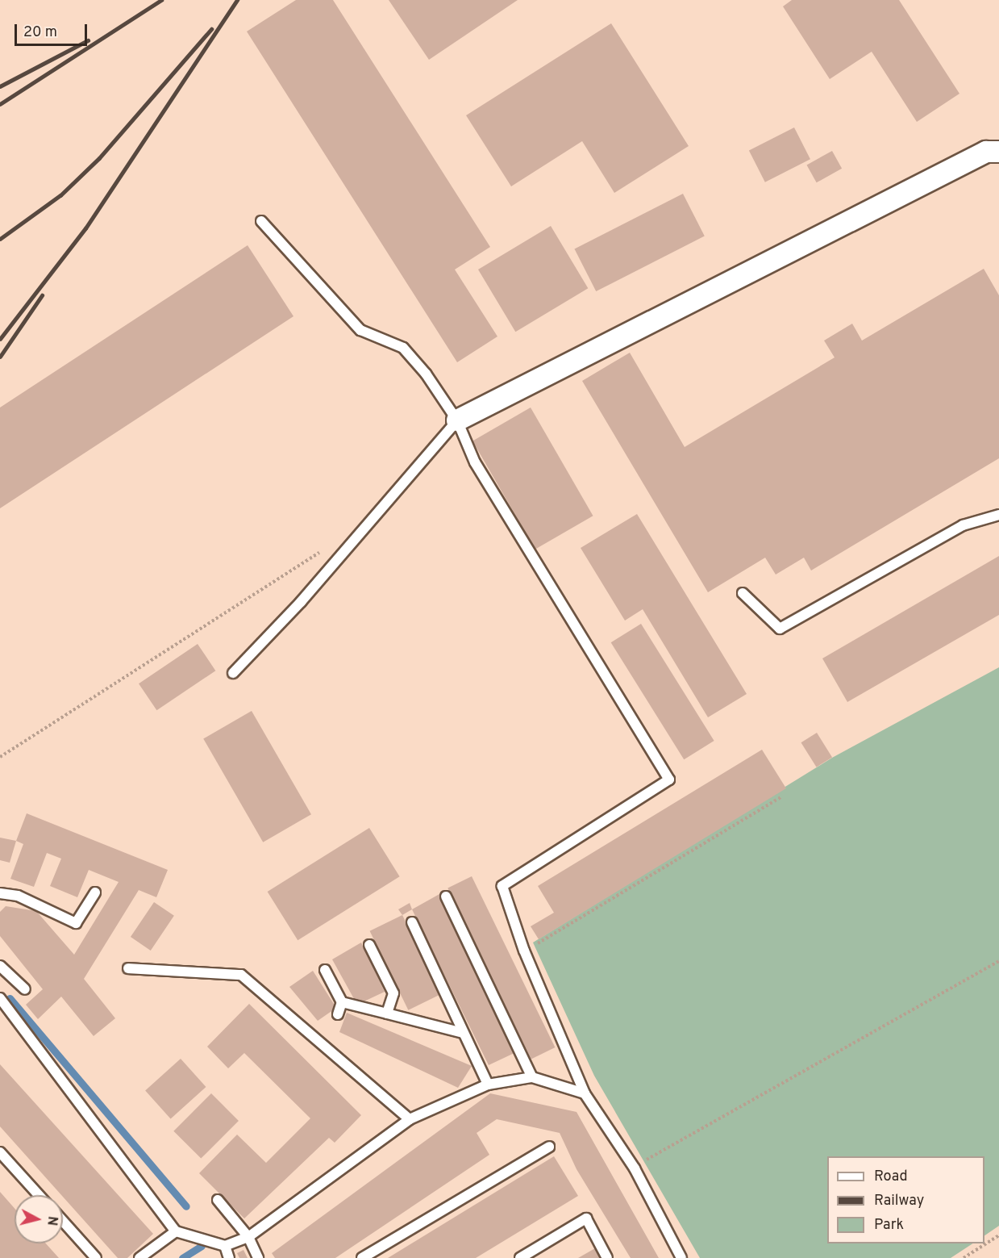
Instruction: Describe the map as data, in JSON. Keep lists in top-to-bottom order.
{
  "legend": ["Road", "Railway", "Park"],
  "scale_bar": "20 m",
  "north": "right"
}
